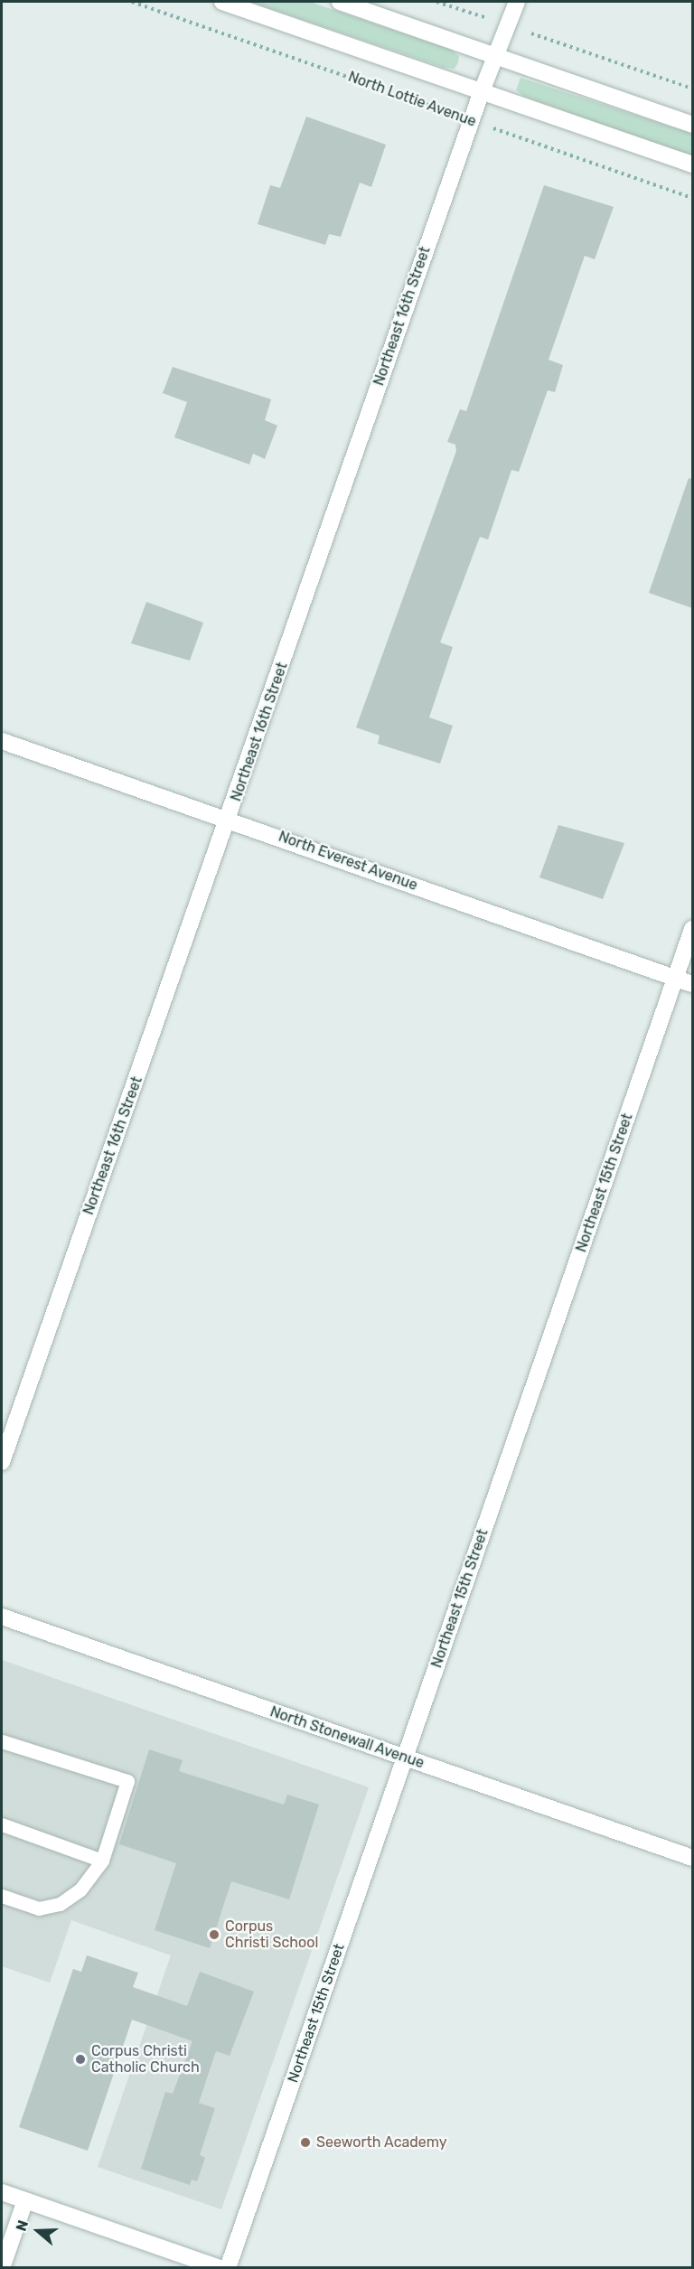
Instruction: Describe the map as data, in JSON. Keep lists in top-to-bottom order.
{
  "streets": {
    "street": [
      "North Lottie Avenue",
      "Northeast 16th Street",
      "North Everest Avenue",
      "Northeast 15th Street",
      "North Stonewall Avenue"
    ]
  },
  "crossings": [
    ["North Lottie Avenue", "Northeast 16th Street"],
    ["Northeast 16th Street", "North Everest Avenue"],
    ["North Everest Avenue", "Northeast 15th Street"],
    ["Northeast 15th Street", "North Stonewall Avenue"]
  ],
  "places": ["Corpus Christi School", "Corpus Christi Catholic Church", "Seeworth Academy"],
  "north": "left"
}
